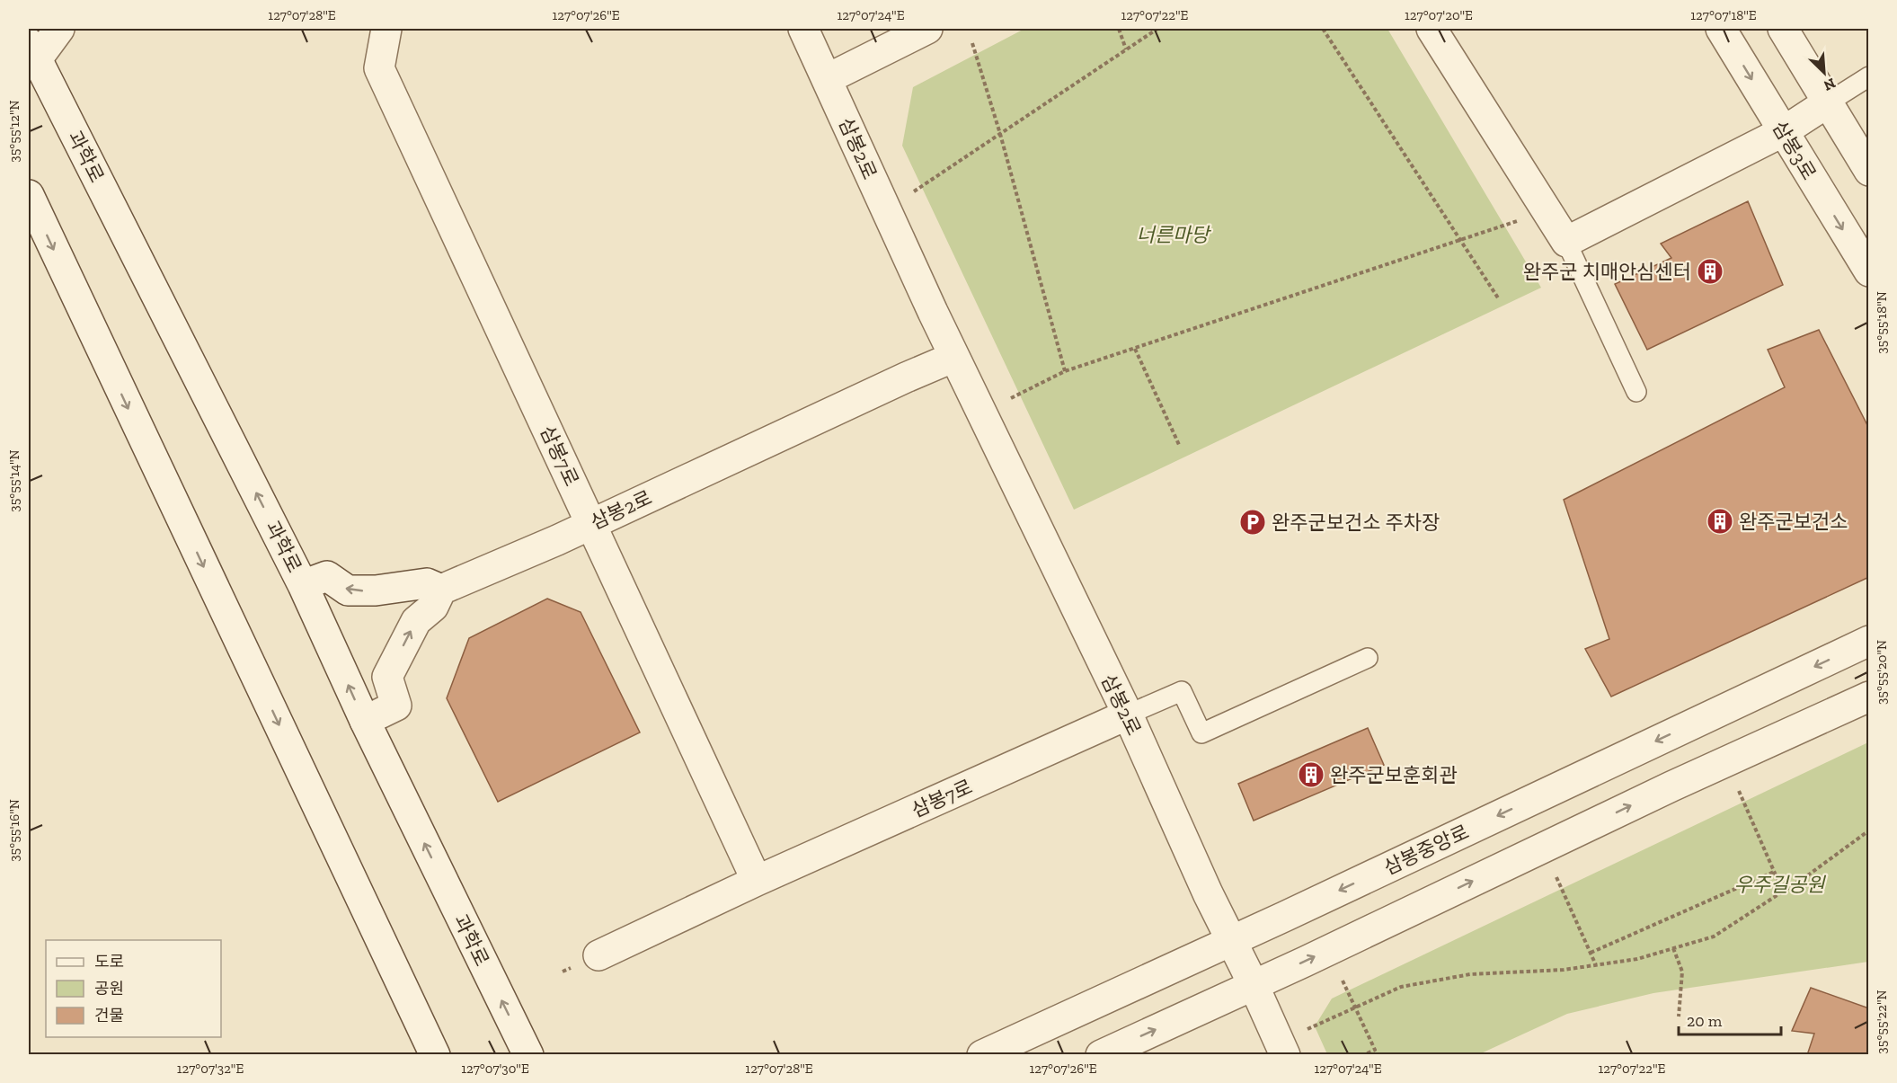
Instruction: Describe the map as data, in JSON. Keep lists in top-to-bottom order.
{
  "streets": {
    "street": [
      "삼봉2로",
      "삼봉3로",
      "과학로",
      "삼봉7로",
      "삼봉중앙로"
    ]
  },
  "crossings": [
    ["삼봉2로", "삼봉7로"],
    ["삼봉2로", "삼봉중앙로"]
  ],
  "parks": ["너른마당", "우주길공원"],
  "places": {
    "building": ["완주군 치매안심센터", "완주군보건소", "완주군보훈회관"],
    "parking": ["완주군보건소 주차장"]
  },
  "legend": ["도로", "공원", "건물"],
  "scale_bar": "20 m",
  "north": "bottom right",
  "coordinates": [
    "127°07'28\"E",
    "127°07'26\"E",
    "127°07'24\"E",
    "127°07'22\"E",
    "127°07'20\"E",
    "127°07'18\"E",
    "35°55'12\"N",
    "35°55'18\"N",
    "35°55'14\"N",
    "35°55'20\"N",
    "35°55'16\"N",
    "35°55'22\"N",
    "127°07'32\"E",
    "127°07'30\"E"
  ]
}
